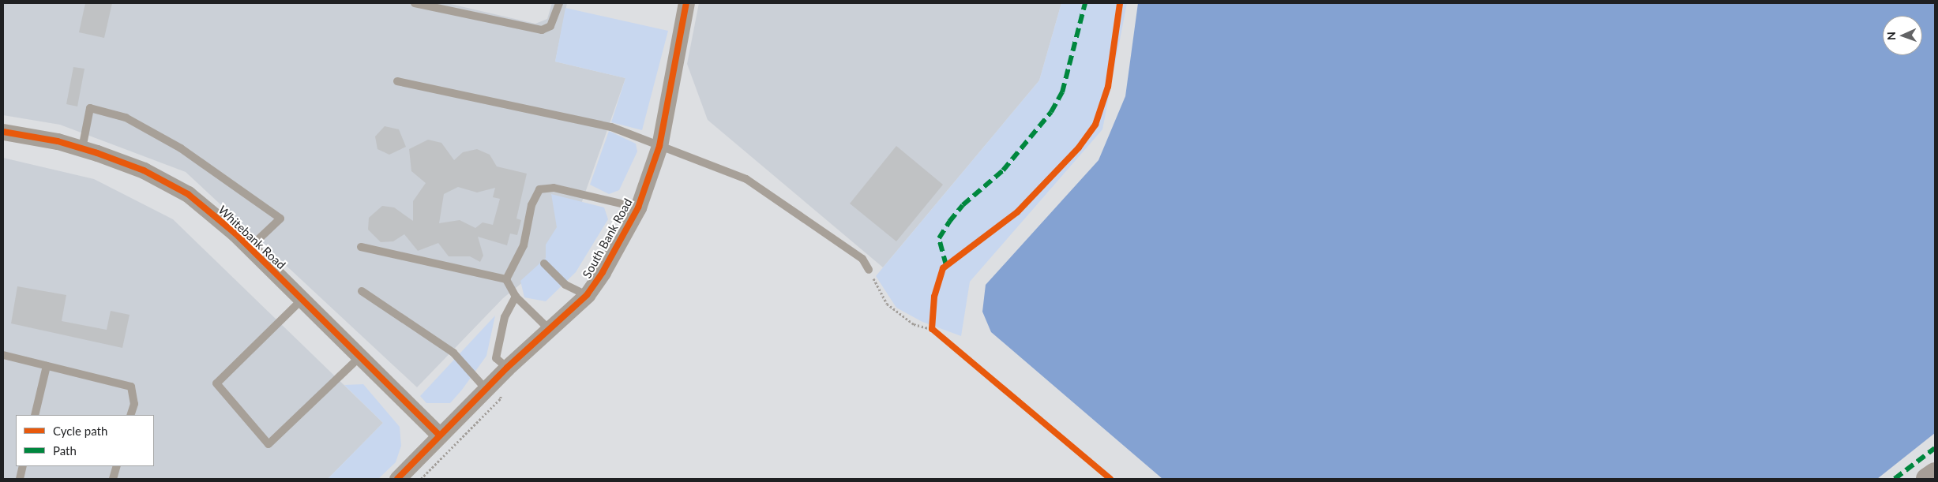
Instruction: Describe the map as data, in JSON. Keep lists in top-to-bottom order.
{
  "streets": {
    "street": ["Whitebank Road", "South Bank Road"]
  },
  "crossings": [
    ["Whitebank Road", "South Bank Road"]
  ],
  "legend": ["Cycle path", "Path"],
  "north": "left"
}
